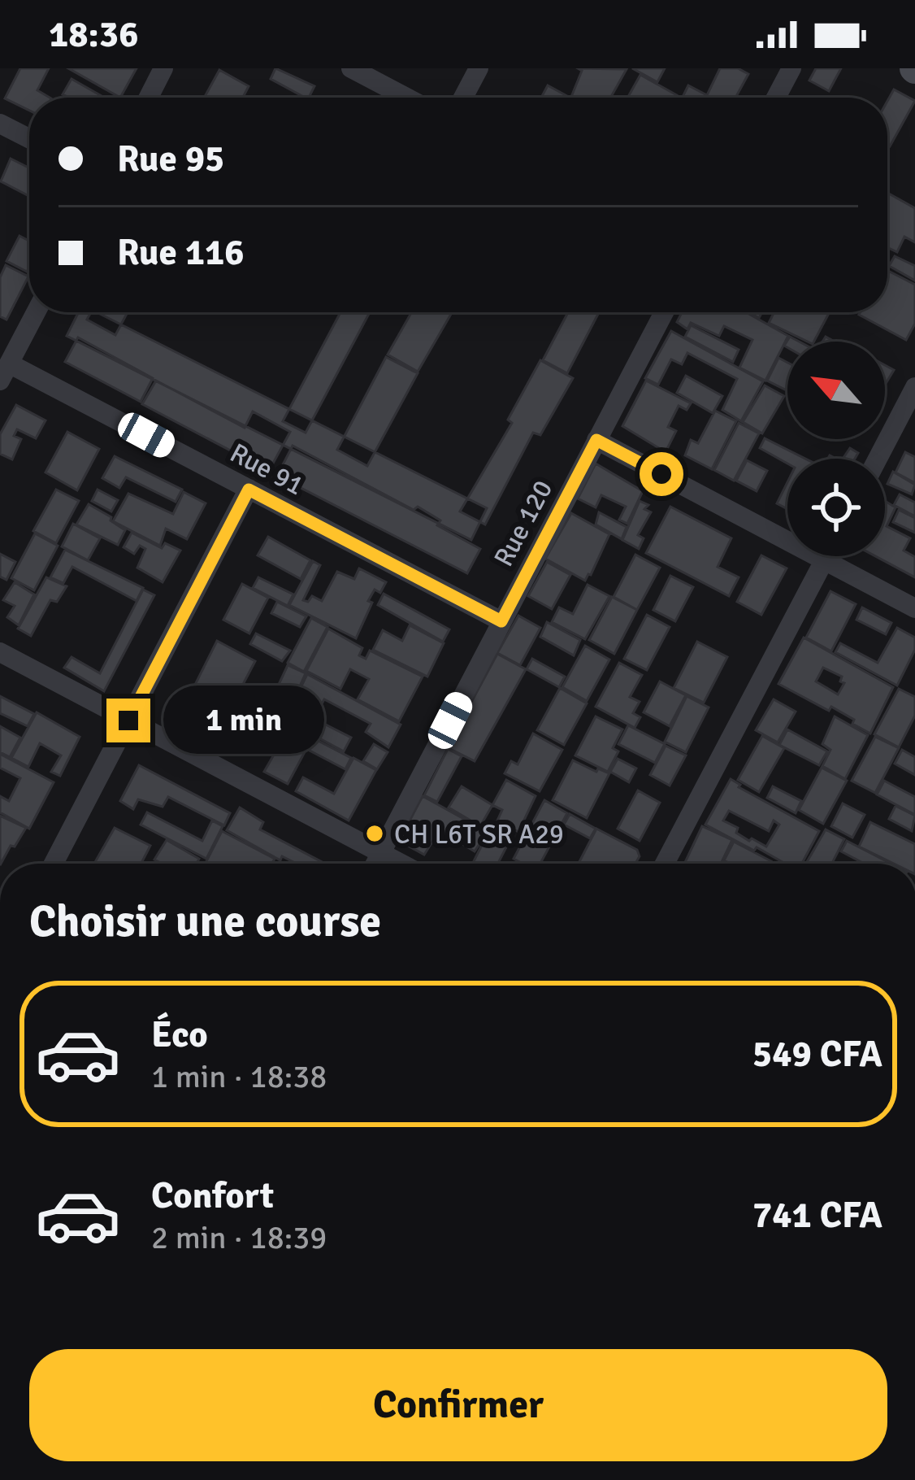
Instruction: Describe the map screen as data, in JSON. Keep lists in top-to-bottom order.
{
  "streets": {
    "street": ["Rue 91", "Rue 120"]
  },
  "crossings": [
    ["Rue 91", "Rue 120"]
  ],
  "places": ["CH L6T SR A29"],
  "north": "top left",
  "page": {
    "status": "18:36",
    "banner": ["Rue 95", "Rue 116"],
    "bubble": "1 min",
    "heading": "Choisir une course",
    "list": [
      {
        "name": "Éco",
        "note": "1 min · 18:38",
        "value": "549 CFA"
      },
      {
        "name": "Confort",
        "note": "2 min · 18:39",
        "value": "741 CFA"
      }
    ],
    "buttons": "Confirmer"
  }
}
